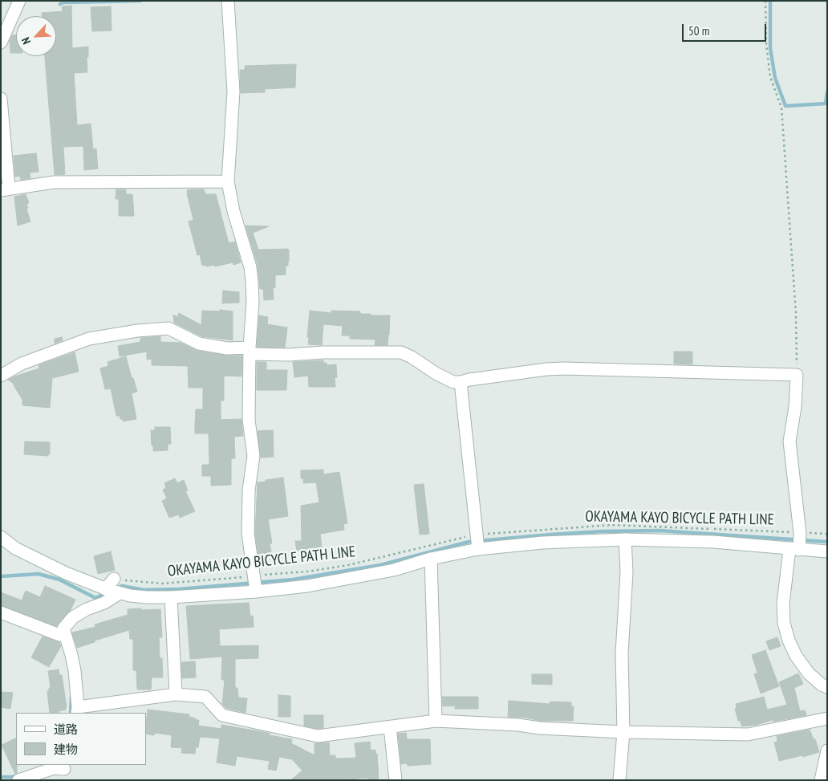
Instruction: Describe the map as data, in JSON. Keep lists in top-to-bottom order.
{
  "streets": {
    "path": ["OKAYAMA KAYO BICYCLE PATH LINE"]
  },
  "legend": ["道路", "建物"],
  "scale_bar": "50 m",
  "north": "bottom left"
}
